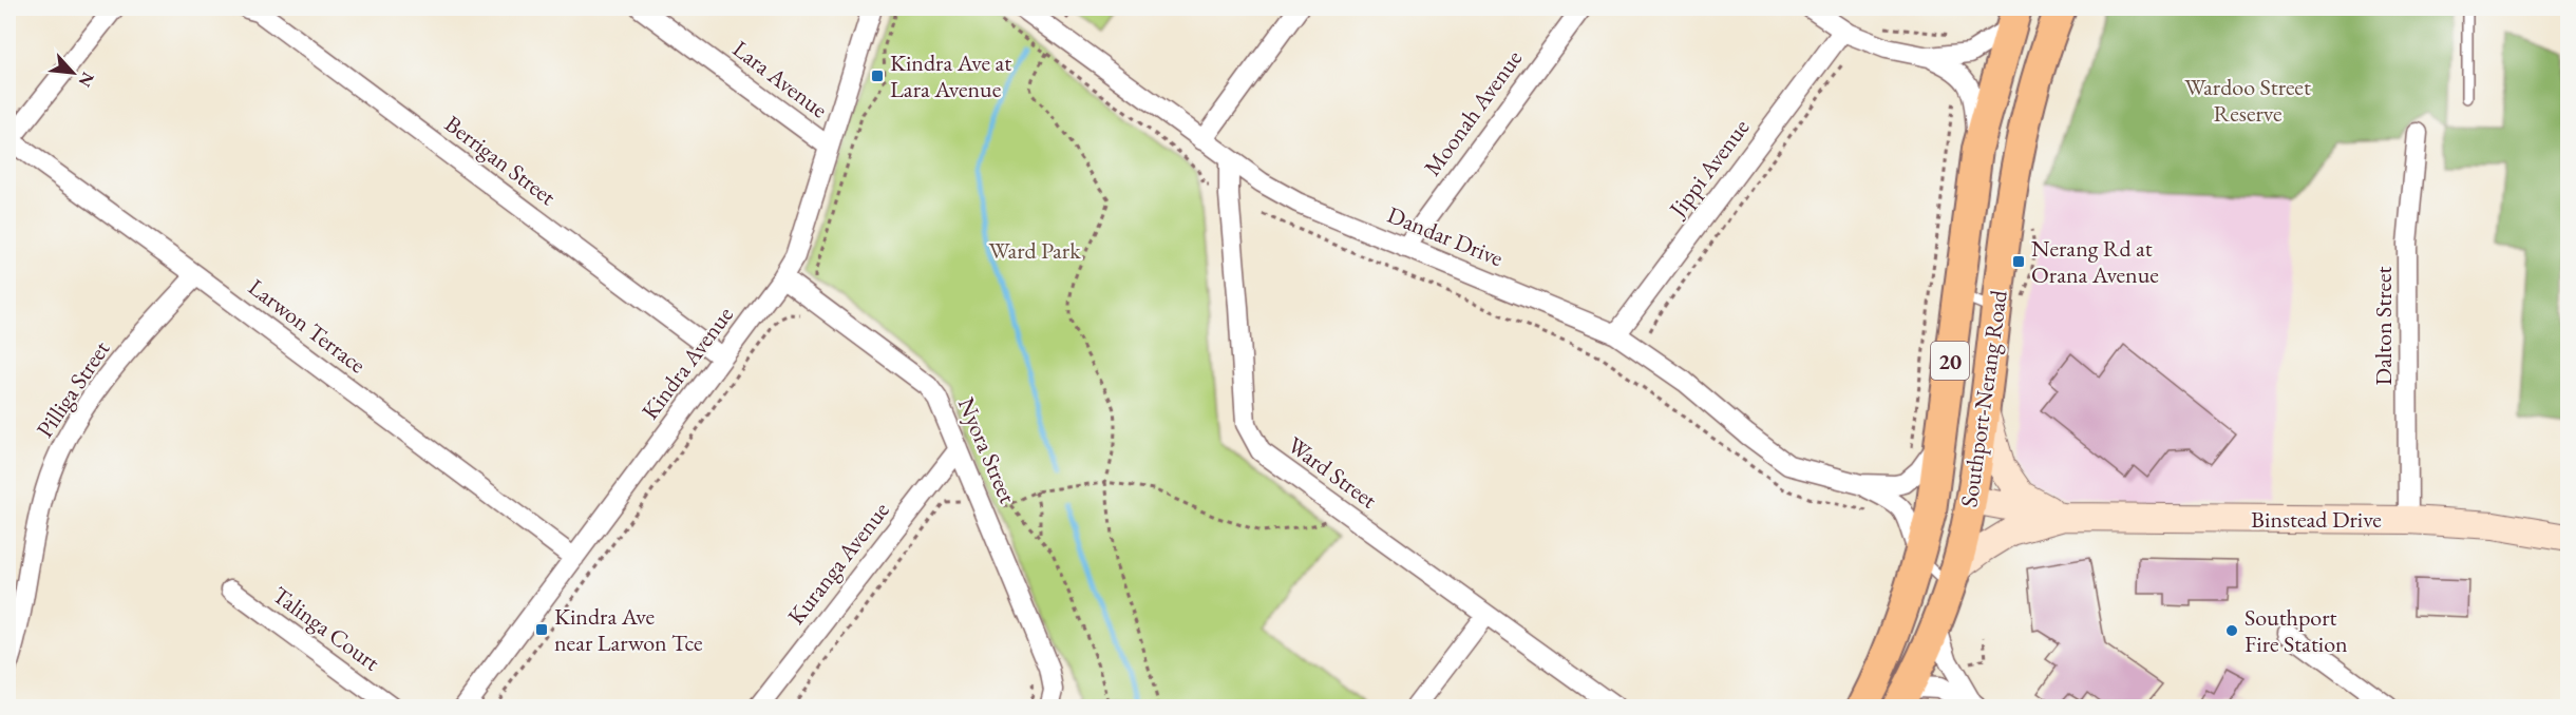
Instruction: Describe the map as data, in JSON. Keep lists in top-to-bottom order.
{
  "streets": {
    "main road": ["20", "Southport-Nerang Road"],
    "street": [
      "Lara Avenue",
      "Moonah Avenue",
      "Berrigan Street",
      "Jippi Avenue",
      "Dandar Drive",
      "Larwon Terrace",
      "Dalton Street",
      "Kindra Avenue",
      "Pilliga Street",
      "Nyora Street",
      "Ward Street",
      "Binstead Drive",
      "Kuranga Avenue",
      "Talinga Court"
    ]
  },
  "crossings": [
    ["Lara Avenue", "Kindra Avenue"],
    ["Moonah Avenue", "Dandar Drive"],
    ["Berrigan Street", "Kindra Avenue"],
    ["Jippi Avenue", "Dandar Drive"],
    ["Dandar Drive", "Southport-Nerang Road"],
    ["Dandar Drive", "Ward Street"],
    ["Larwon Terrace", "Kindra Avenue"],
    ["Larwon Terrace", "Pilliga Street"],
    ["Dalton Street", "Binstead Drive"],
    ["Kindra Avenue", "Nyora Street"],
    ["Southport-Nerang Road", "Binstead Drive"],
    ["Nyora Street", "Kuranga Avenue"]
  ],
  "parks": ["Wardoo Street Reserve", "Ward Park"],
  "places": {
    "transit": ["Kindra Ave at Lara Avenue", "Nerang Rd at Orana Avenue", "Kindra Ave near Larwon Tce"],
    "other": ["Southport Fire Station"]
  },
  "north": "bottom right"
}
